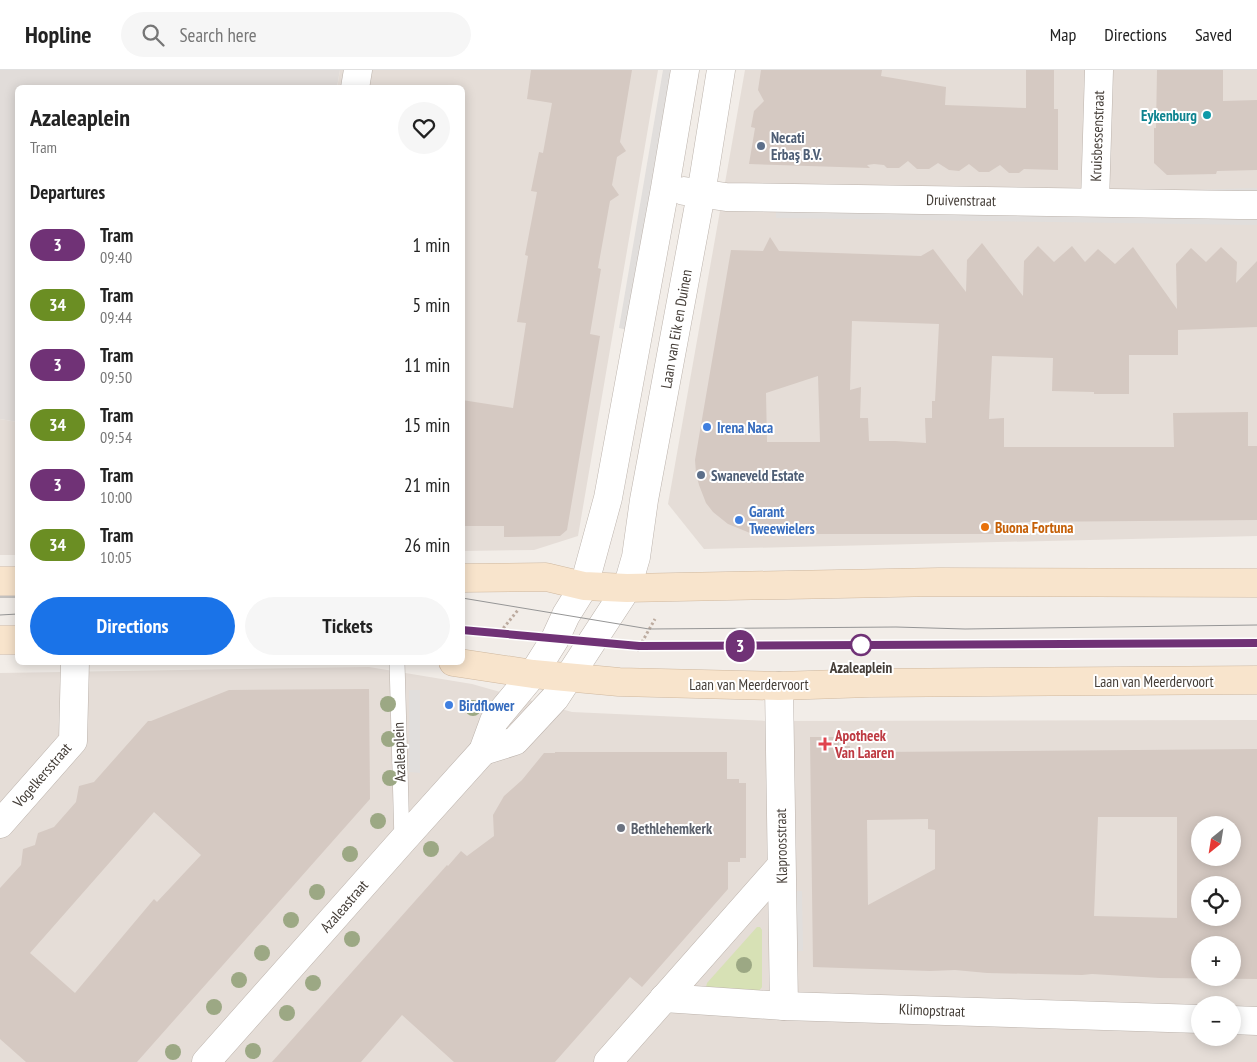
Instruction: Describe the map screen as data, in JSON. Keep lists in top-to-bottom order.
{
  "streets": {
    "street": [
      "Kruisbessenstraat",
      "Druivenstraat",
      "Laan van Eik en Duinen",
      "Laan van Meerdervoort",
      "Vogelkersstraat",
      "Klaproosstraat",
      "Azaleastraat",
      "Klimopstraat"
    ],
    "lane": ["Azaleaplein"]
  },
  "crossings": [
    ["Kruisbessenstraat", "Druivenstraat"],
    ["Druivenstraat", "Laan van Eik en Duinen"],
    ["Laan van Eik en Duinen", "Laan van Meerdervoort"],
    ["Laan van Eik en Duinen", "Azaleastraat"],
    ["Laan van Meerdervoort", "Klaproosstraat"],
    ["Laan van Meerdervoort", "Azaleastraat"],
    ["Azaleaplein", "Azaleastraat"],
    ["Klaproosstraat", "Klimopstraat"]
  ],
  "places": {
    "other": [
      "Eykenburg",
      "Necati Erbaş B.V.",
      "Irena Naca",
      "Swaneveld Estate",
      "Garant Tweewielers",
      "Buona Fortuna",
      "Azaleaplein",
      "Birdflower",
      "Bethlehemkerk"
    ],
    "health": ["Apotheek Van Laaren"]
  },
  "lines": ["tram line 3"],
  "north": "bottom left",
  "page": {
    "header": "Hopline",
    "search": "Search here",
    "nav": ["Map", "Directions", "Saved"],
    "on_map": "3",
    "heading": [
      ["Azaleaplein", "Tram"],
      "Departures"
    ],
    "list": [
      {
        "mark": "3",
        "name": "Tram",
        "note": "09:40",
        "value": "1 min"
      },
      {
        "mark": "34",
        "name": "Tram",
        "note": "09:44",
        "value": "5 min"
      },
      {
        "mark": "3",
        "name": "Tram",
        "note": "09:50",
        "value": "11 min"
      },
      {
        "mark": "34",
        "name": "Tram",
        "note": "09:54",
        "value": "15 min"
      },
      {
        "mark": "3",
        "name": "Tram",
        "note": "10:00",
        "value": "21 min"
      },
      {
        "mark": "34",
        "name": "Tram",
        "note": "10:05",
        "value": "26 min"
      }
    ],
    "buttons": ["Directions", "Tickets"],
    "map_buttons": ["+", "−"]
  }
}
